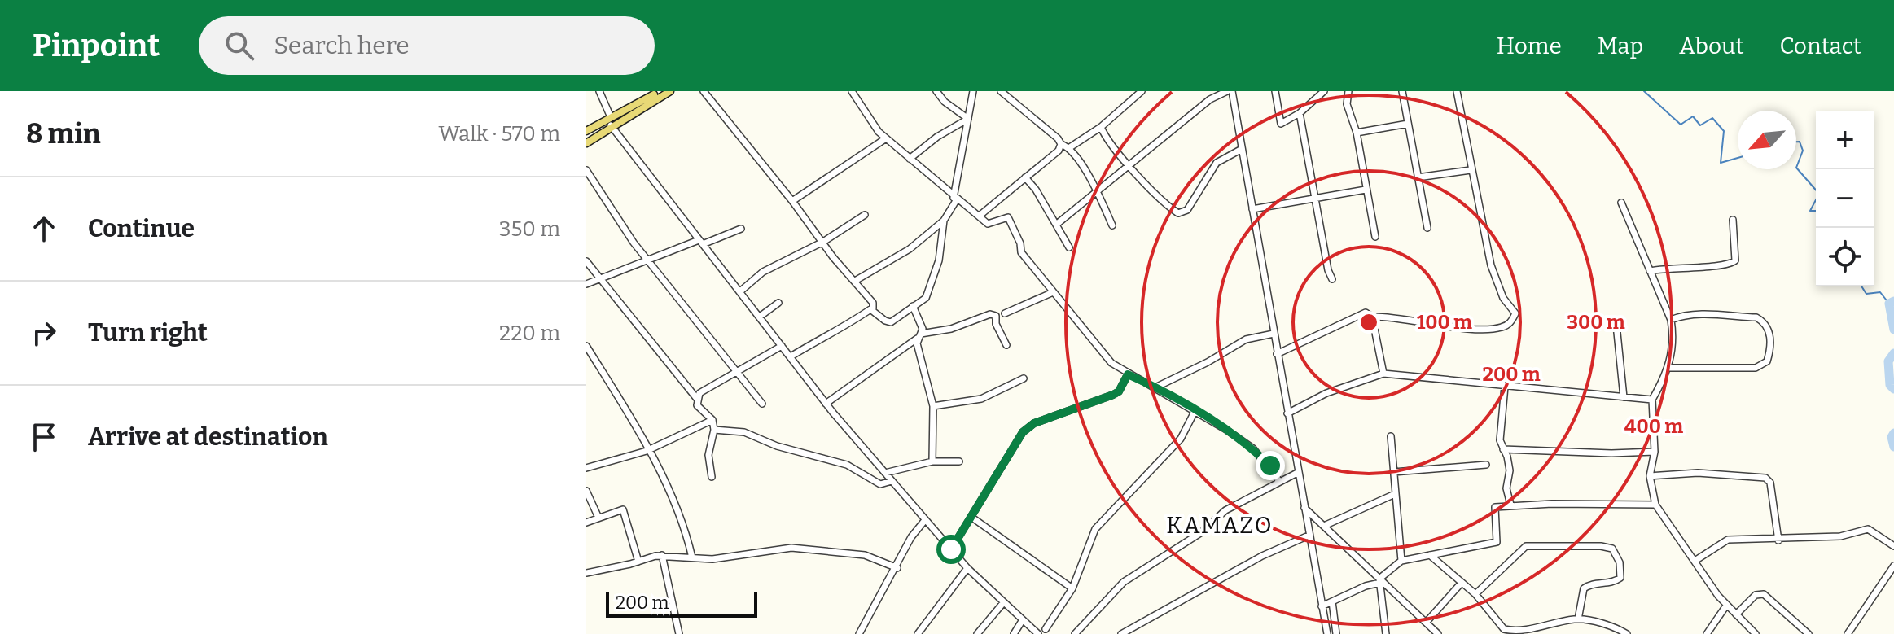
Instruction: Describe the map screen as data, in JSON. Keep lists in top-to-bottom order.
{
  "districts": ["KAMAZO"],
  "scale_bar": "200 m",
  "north": "bottom left",
  "page": {
    "header": "Pinpoint",
    "search": "Search here",
    "nav": [
      "Home",
      "Map",
      "About",
      "Contact"
    ],
    "heading": ["8 min", "Walk · 570 m"],
    "map_buttons": ["+", "−"],
    "list": [
      ["Continue", "350 m"],
      ["Turn right", "220 m"],
      "Arrive at destination"
    ],
    "scale": "200 m"
  },
  "rings": [
    "100 m",
    "300 m",
    "200 m",
    "400 m"
  ]
}
